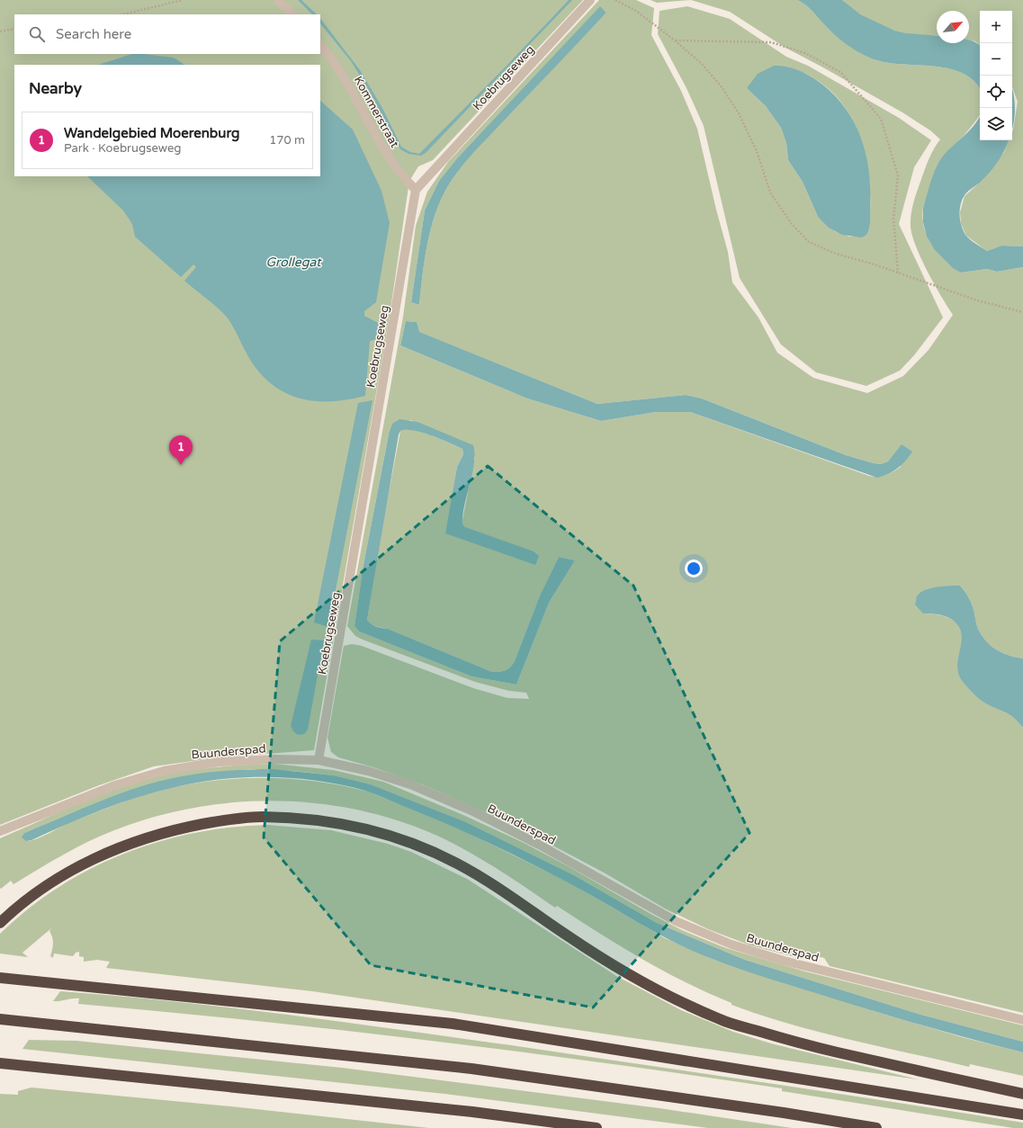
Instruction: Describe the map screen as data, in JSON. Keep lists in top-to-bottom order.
{
  "streets": {
    "street": ["Koebrugseweg", "Kommerstraat", "Buunderspad"]
  },
  "crossings": [
    ["Koebrugseweg", "Kommerstraat"],
    ["Koebrugseweg", "Buunderspad"]
  ],
  "water": ["Grollegat"],
  "north": "top right",
  "page": {
    "map_buttons": ["+", "−"],
    "search": "Search here",
    "heading": "Nearby",
    "list": [
      {
        "mark": "1",
        "name": "Wandelgebied Moerenburg",
        "note": "Park · Koebrugseweg",
        "value": "170 m"
      }
    ],
    "pins": "1"
  }
}
